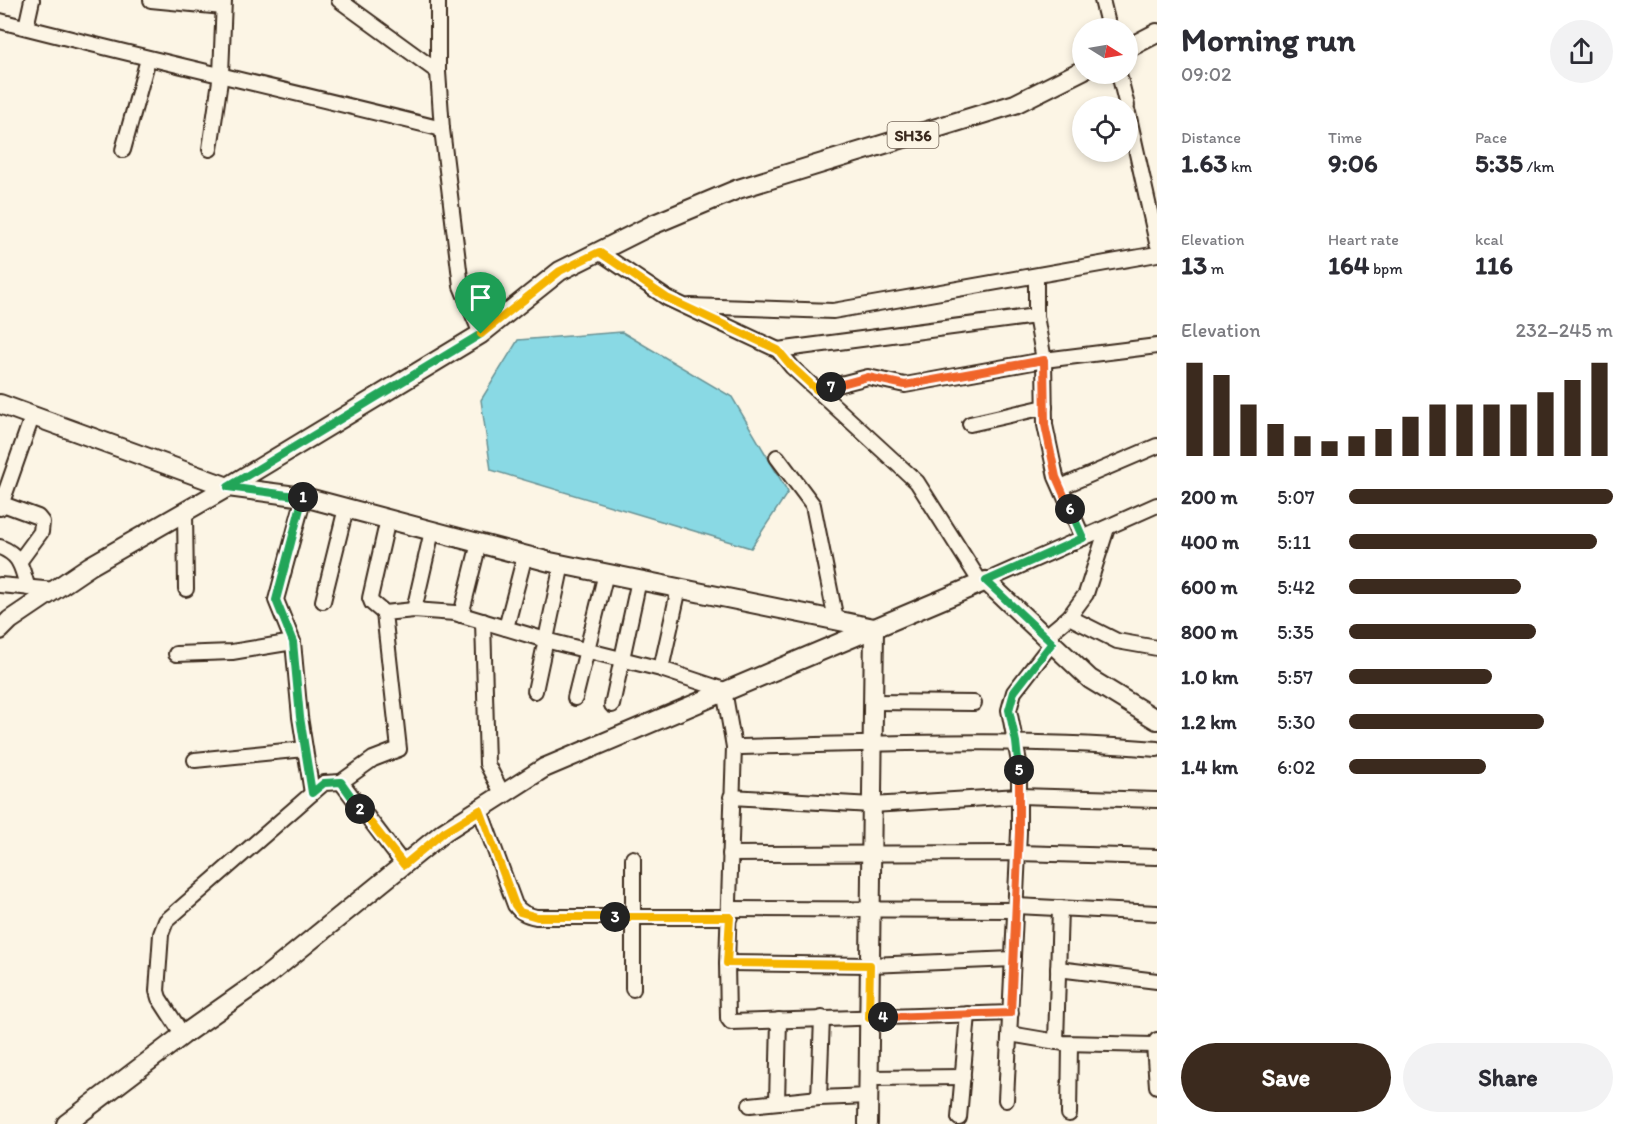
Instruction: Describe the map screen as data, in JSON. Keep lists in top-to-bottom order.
{
  "streets": {
    "main road": ["SH36"]
  },
  "north": "right",
  "page": {
    "heading": ["Morning run", "09:02"],
    "stats": [
      ["Distance", "1.63 km"],
      ["Time", "9:06"],
      ["Pace", "5:35 /km"],
      ["Elevation", "13 m"],
      ["Heart rate", "164 bpm"],
      ["kcal", "116"]
    ],
    "chart": ["Elevation", "232–245 m"],
    "pins": [
      "7",
      "1",
      "6",
      "5",
      "2",
      "3",
      "4"
    ],
    "list": [
      {
        "name": "200 m",
        "note": "5:07"
      },
      {
        "name": "400 m",
        "note": "5:11"
      },
      {
        "name": "600 m",
        "note": "5:42"
      },
      {
        "name": "800 m",
        "note": "5:35"
      },
      {
        "name": "1.0 km",
        "note": "5:57"
      },
      {
        "name": "1.2 km",
        "note": "5:30"
      },
      {
        "name": "1.4 km",
        "note": "6:02"
      }
    ],
    "buttons": ["Save", "Share"]
  }
}
